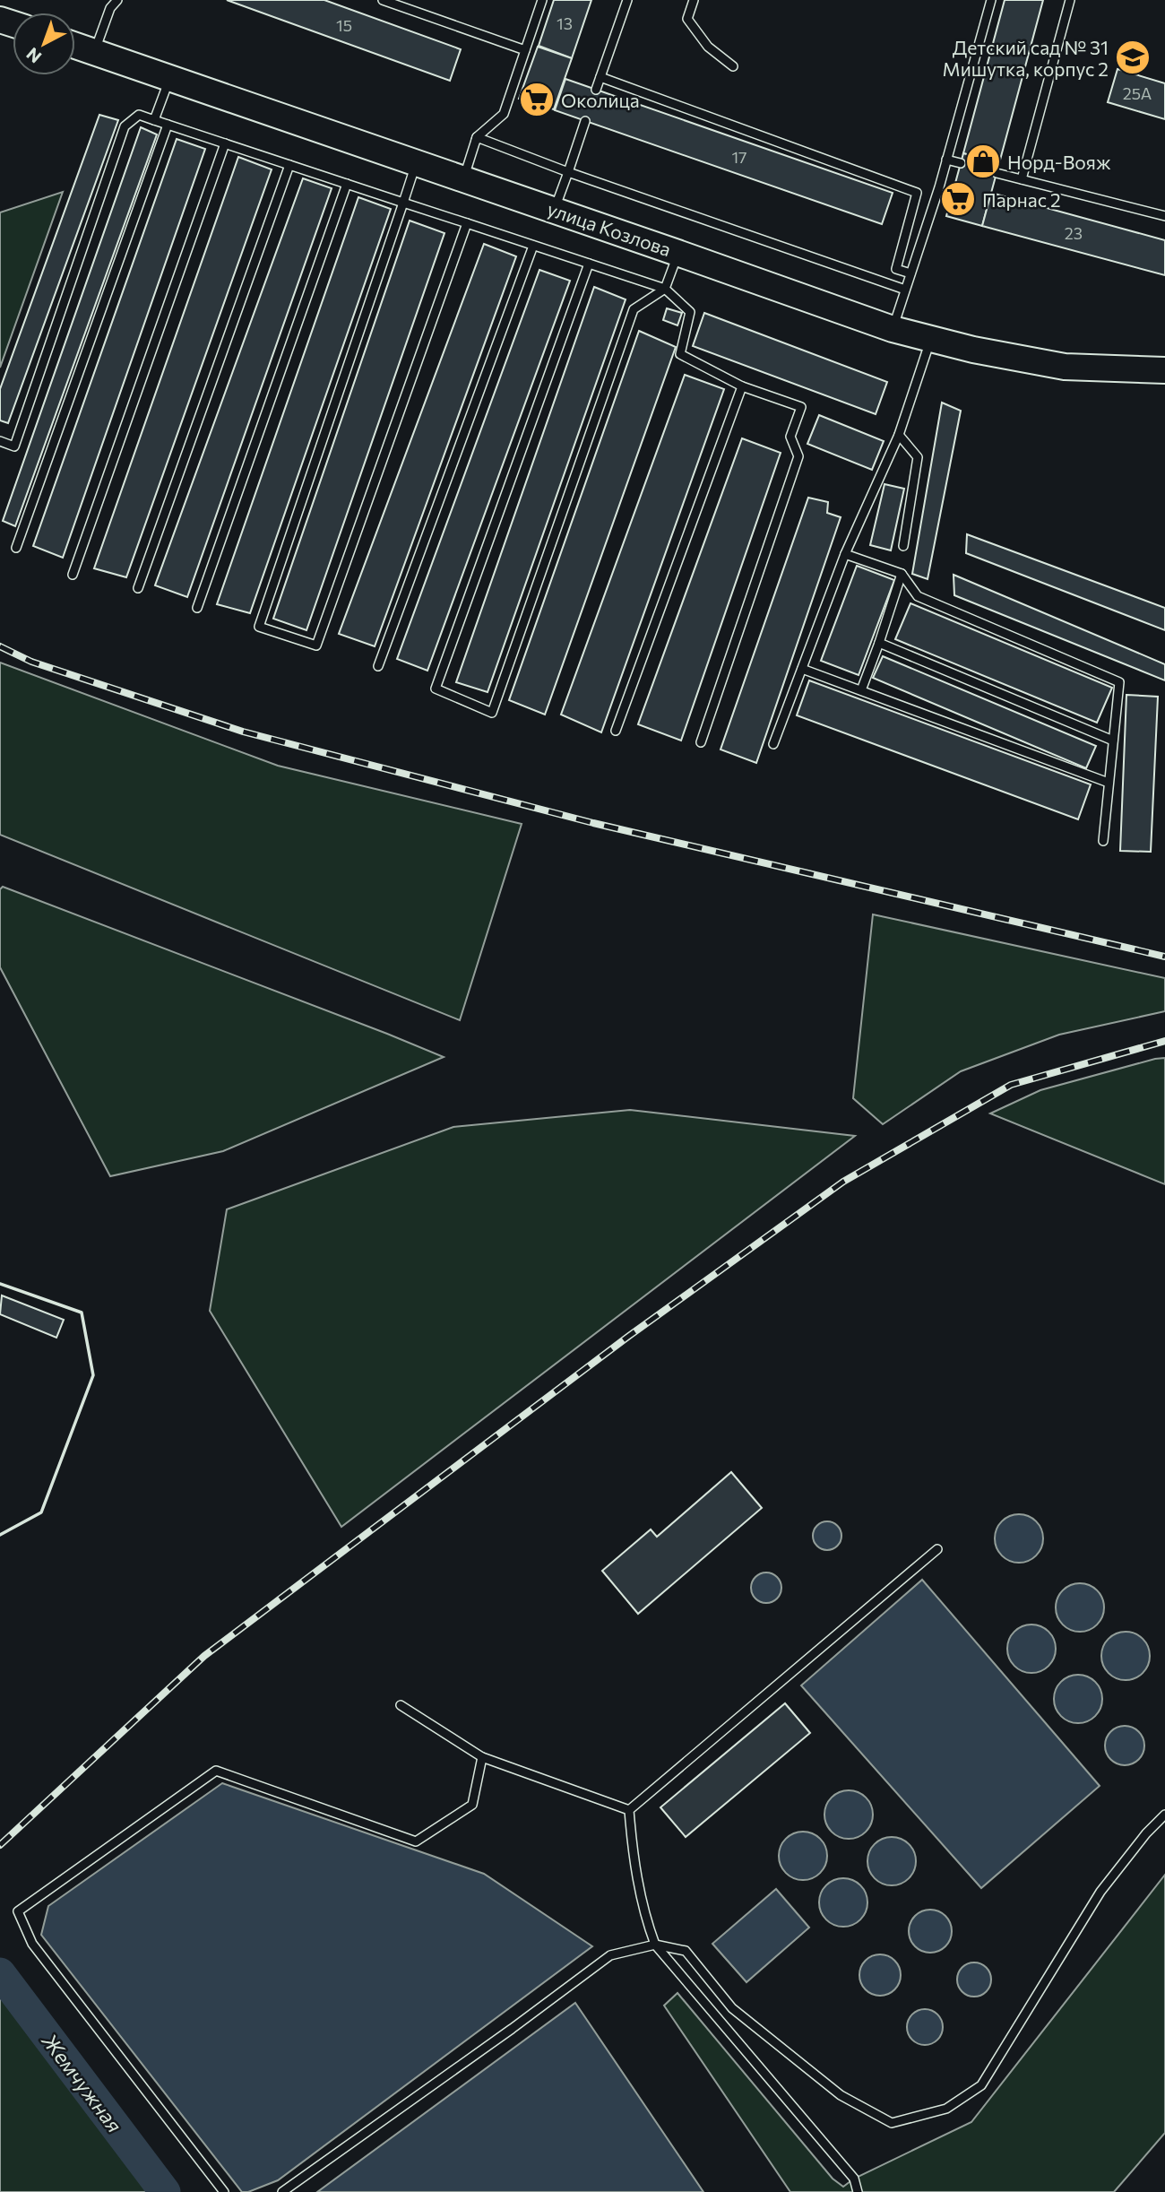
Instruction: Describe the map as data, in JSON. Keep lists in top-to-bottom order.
{
  "streets": {
    "main road": ["улица Козлова"]
  },
  "water": ["Жемчужная"],
  "places": {
    "school or university": ["Детский сад № 31 Мишутка, корпус 2"],
    "supermarket": ["Околица", "Парнас 2"],
    "shop": ["Норд-Вояж"]
  },
  "house_numbers": [
    "13",
    "15",
    "25А",
    "17",
    "23"
  ],
  "north": "bottom left"
}
